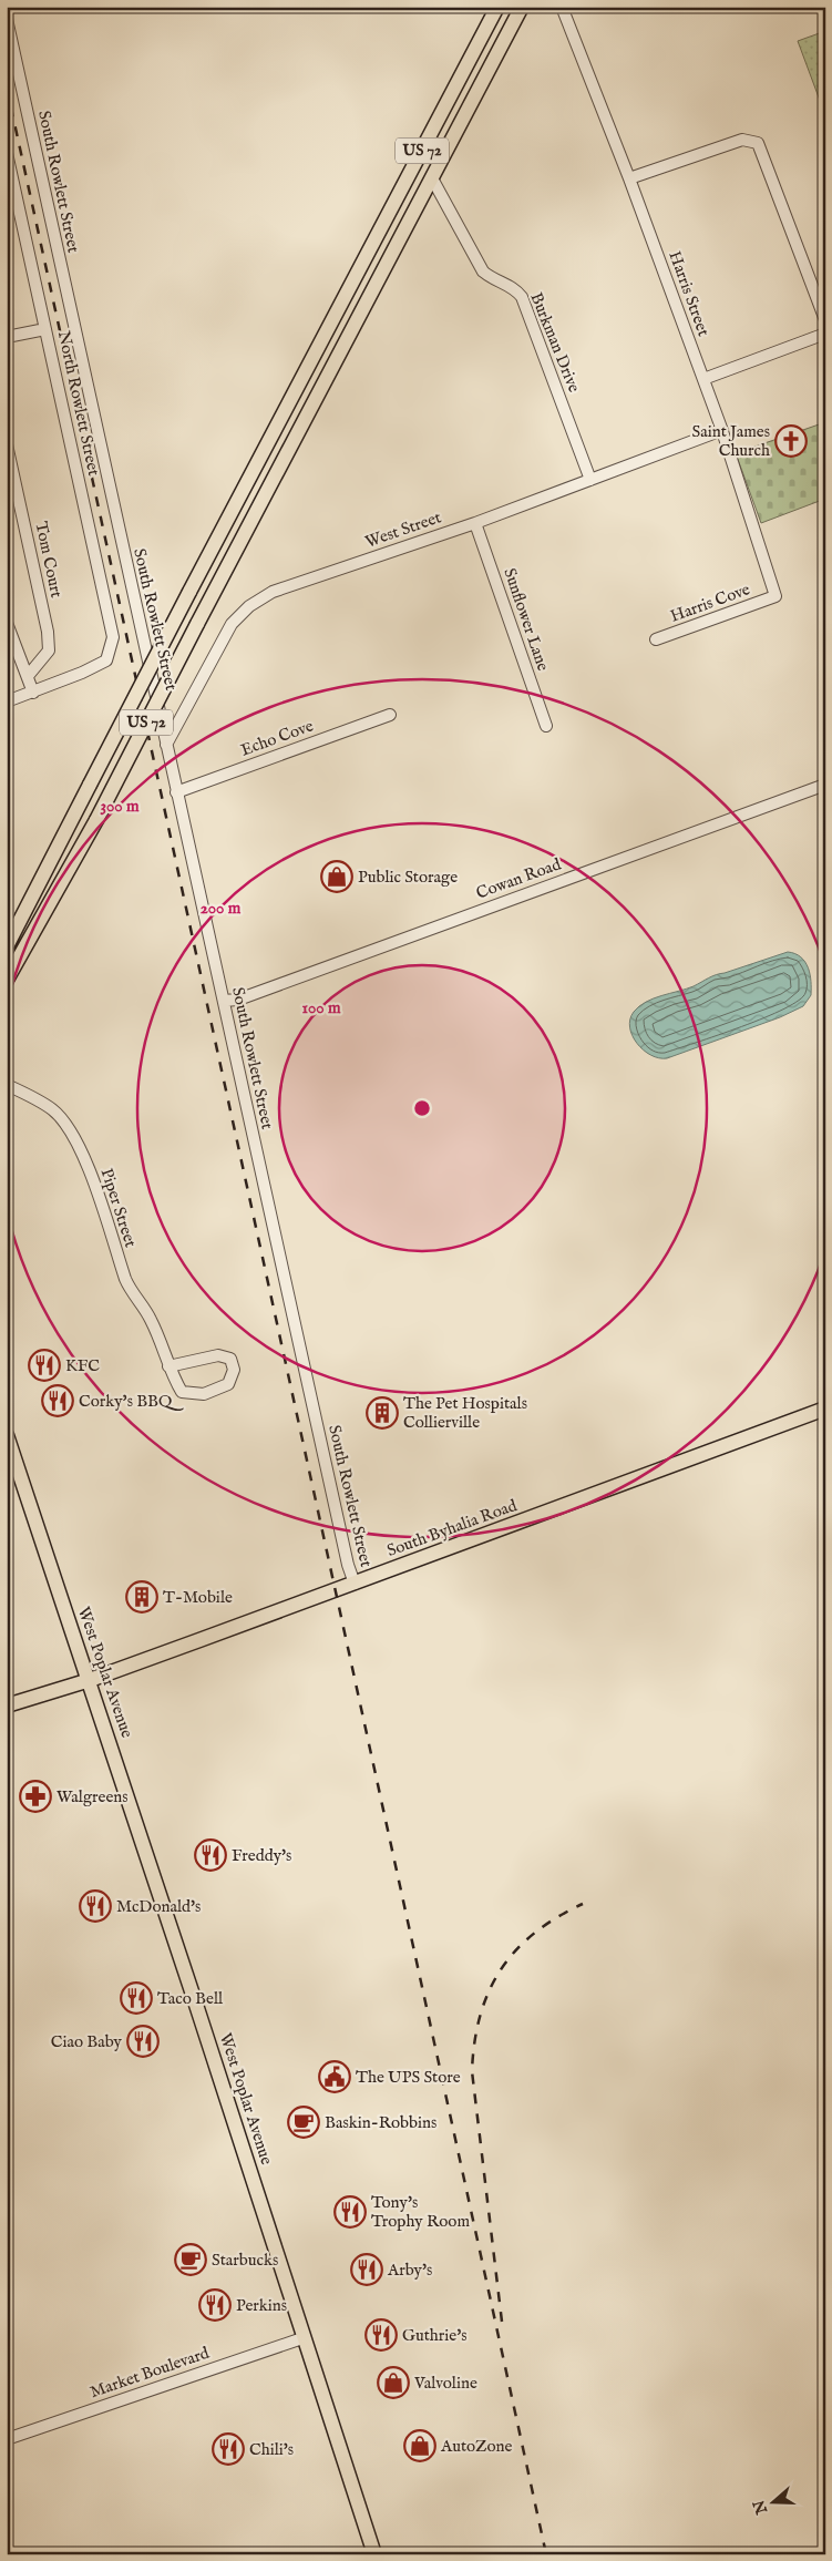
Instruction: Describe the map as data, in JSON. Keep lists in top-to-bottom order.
{
  "streets": {
    "main road": ["US 72", "South Byhalia Road", "West Poplar Avenue"],
    "street": [
      "South Rowlett Street",
      "Harris Street",
      "Burkman Drive",
      "North Rowlett Street",
      "West Street",
      "Tom Court",
      "Harris Cove",
      "Sunflower Lane",
      "Echo Cove",
      "Cowan Road",
      "Piper Street",
      "Market Boulevard"
    ]
  },
  "crossings": [
    ["US 72", "Burkman Drive"],
    ["South Rowlett Street", "West Street"],
    ["South Rowlett Street", "Echo Cove"],
    ["South Rowlett Street", "Cowan Road"],
    ["South Rowlett Street", "South Byhalia Road"],
    ["Harris Street", "West Street"],
    ["Harris Street", "Harris Cove"],
    ["Burkman Drive", "West Street"],
    ["West Street", "Sunflower Lane"],
    ["South Byhalia Road", "West Poplar Avenue"],
    ["West Poplar Avenue", "Market Boulevard"]
  ],
  "places": {
    "church": ["Saint James Church"],
    "shop": ["Public Storage", "Valvoline", "AutoZone"],
    "restaurant": [
      "KFC",
      "Corky's BBQ",
      "Freddy's",
      "McDonald's",
      "Taco Bell",
      "Ciao Baby",
      "Tony's Trophy Room",
      "Arby's",
      "Perkins",
      "Guthrie's",
      "Chili's"
    ],
    "building": ["The Pet Hospitals Collierville", "T-Mobile"],
    "pharmacy": ["Walgreens"],
    "public building": ["The UPS Store"],
    "cafe": ["Baskin-Robbins", "Starbucks"]
  },
  "north": "left",
  "rings": ["300 m", "200 m", "100 m"]
}
